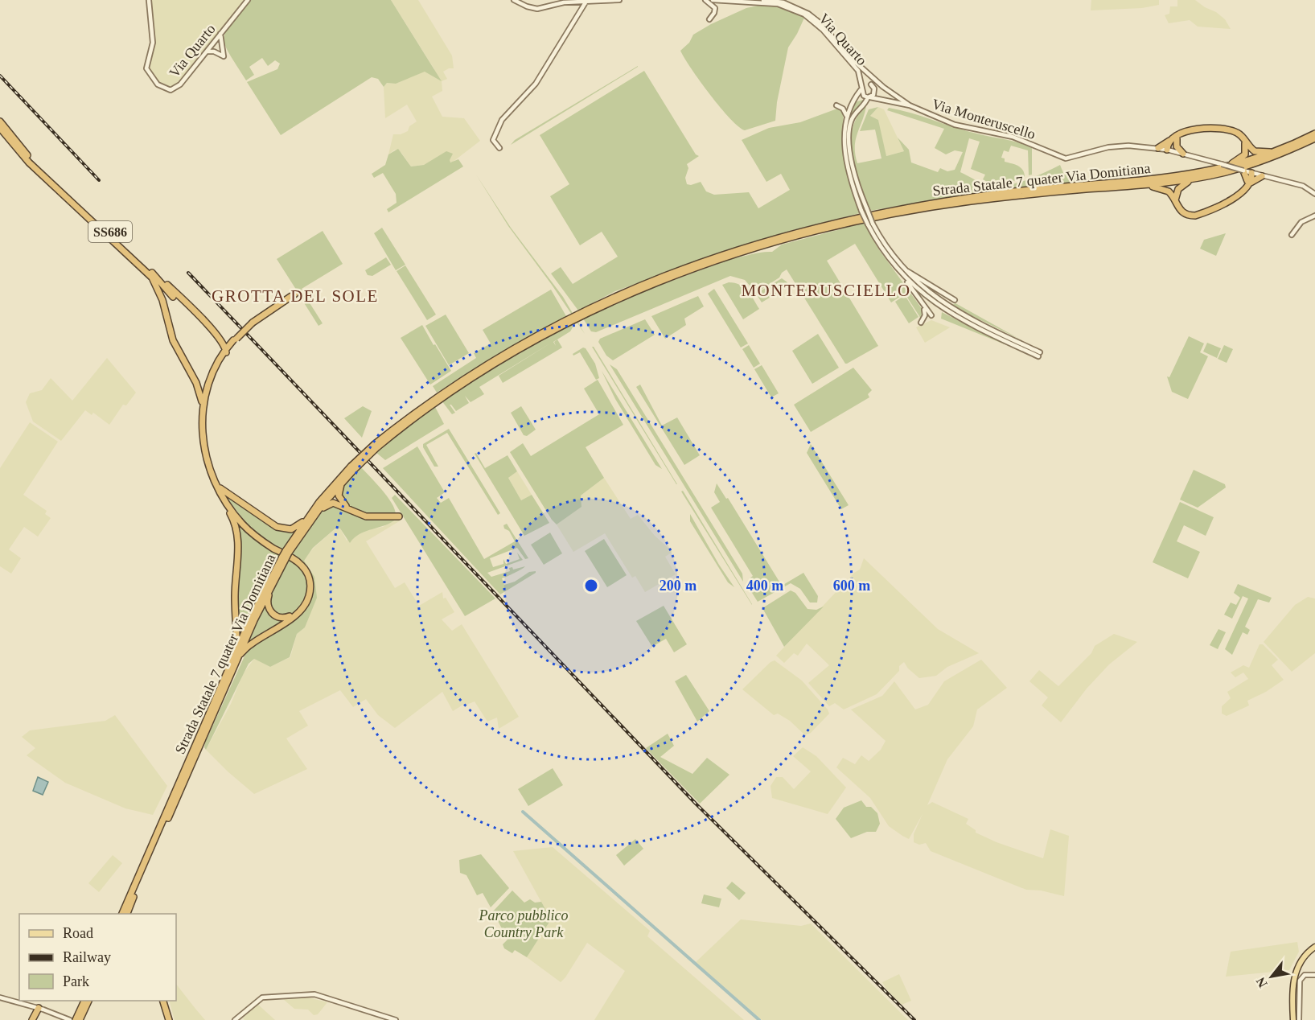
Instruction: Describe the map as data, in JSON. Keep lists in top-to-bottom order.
{
  "streets": {
    "highway": ["Strada Statale 7 quater Via Domitiana", "SS686"],
    "street": ["Via Quarto", "Via Monteruscello"]
  },
  "crossings": [
    ["Via Quarto", "Via Monteruscello"]
  ],
  "districts": ["MONTERUSCIELLO", "GROTTA DEL SOLE"],
  "parks": ["Parco pubblico Country Park"],
  "legend": ["Road", "Railway", "Park"],
  "north": "bottom left",
  "rings": ["200 m", "400 m", "600 m"]
}
